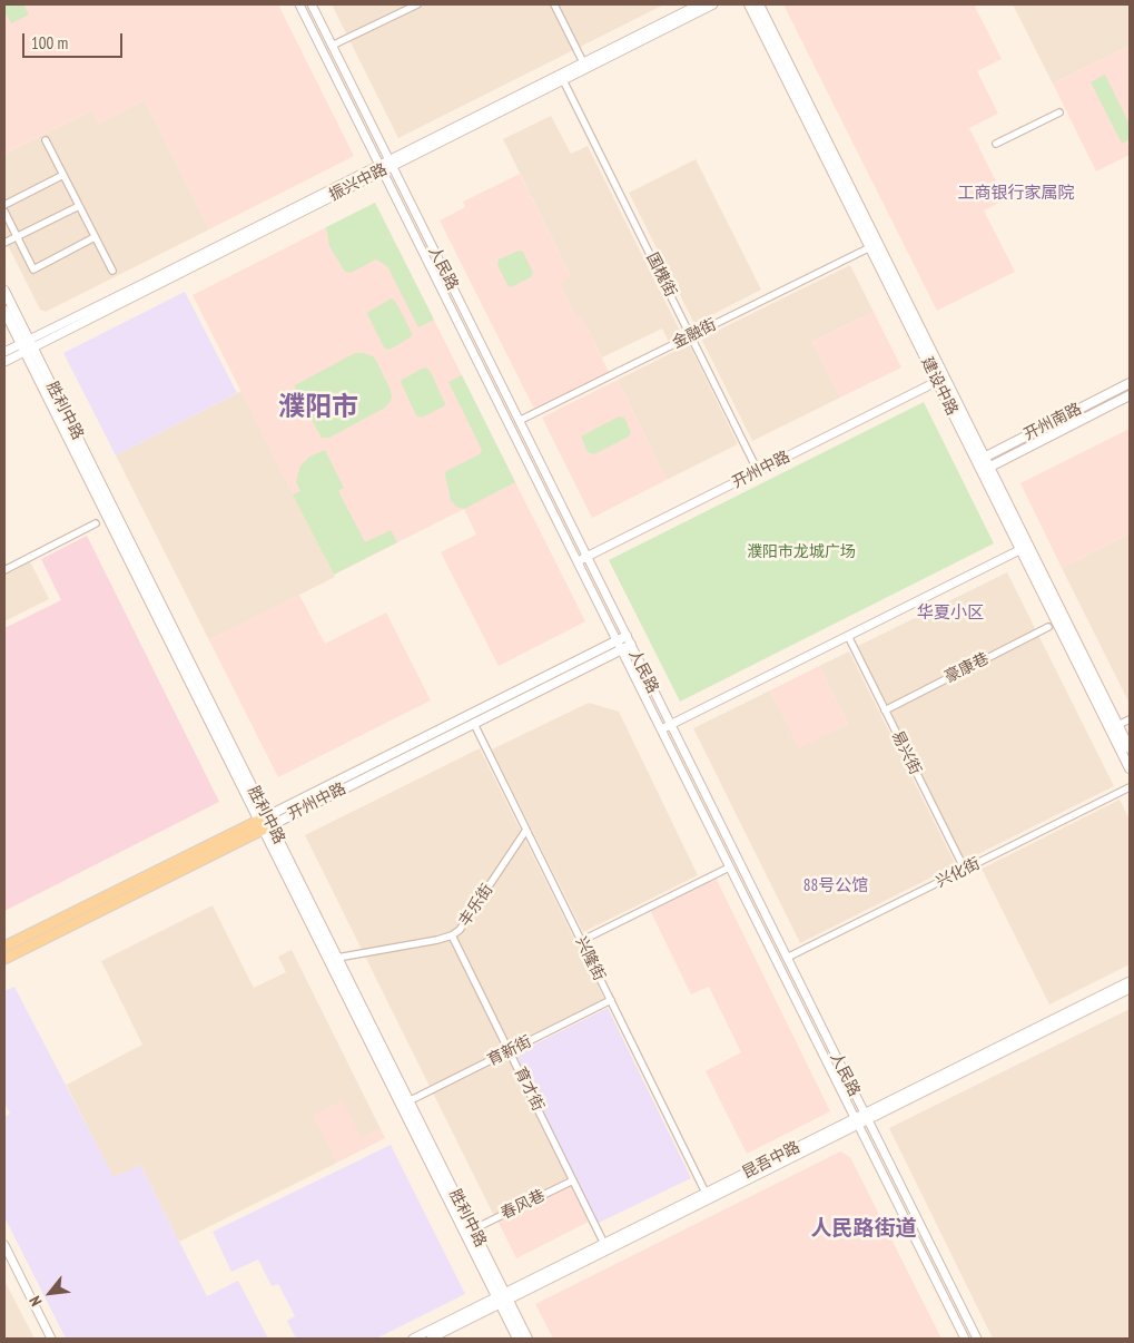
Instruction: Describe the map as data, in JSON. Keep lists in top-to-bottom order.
{
  "streets": {
    "main road": [
      "建设中路",
      "胜利中路",
      "开州南路",
      "开州中路"
    ],
    "street": [
      "振兴中路",
      "人民路",
      "国槐街",
      "金融街",
      "豪康巷",
      "易兴街",
      "兴化街",
      "丰乐街",
      "兴隆街",
      "育新街",
      "育才街",
      "昆吾中路",
      "春风巷"
    ]
  },
  "crossings": [
    ["振兴中路", "人民路"],
    ["振兴中路", "国槐街"],
    ["振兴中路", "胜利中路"],
    ["人民路", "金融街"],
    ["人民路", "开州中路"],
    ["人民路", "兴化街"],
    ["人民路", "昆吾中路"],
    ["国槐街", "金融街"],
    ["国槐街", "开州中路"],
    ["金融街", "建设中路"],
    ["建设中路", "开州南路"],
    ["建设中路", "开州中路"],
    ["胜利中路", "开州中路"],
    ["胜利中路", "丰乐街"],
    ["胜利中路", "育新街"],
    ["胜利中路", "昆吾中路"],
    ["胜利中路", "春风巷"],
    ["开州中路", "兴隆街"],
    ["豪康巷", "易兴街"],
    ["易兴街", "兴化街"],
    ["丰乐街", "兴隆街"],
    ["丰乐街", "育才街"],
    ["兴隆街", "育新街"],
    ["兴隆街", "昆吾中路"],
    ["育新街", "育才街"],
    ["育才街", "昆吾中路"],
    ["育才街", "春风巷"]
  ],
  "districts": [
    "工商银行家属院",
    "濮阳市",
    "华夏小区",
    "88号公馆",
    "人民路街道"
  ],
  "parks": ["濮阳市龙城广场"],
  "scale_bar": "100 m",
  "north": "bottom left"
}
